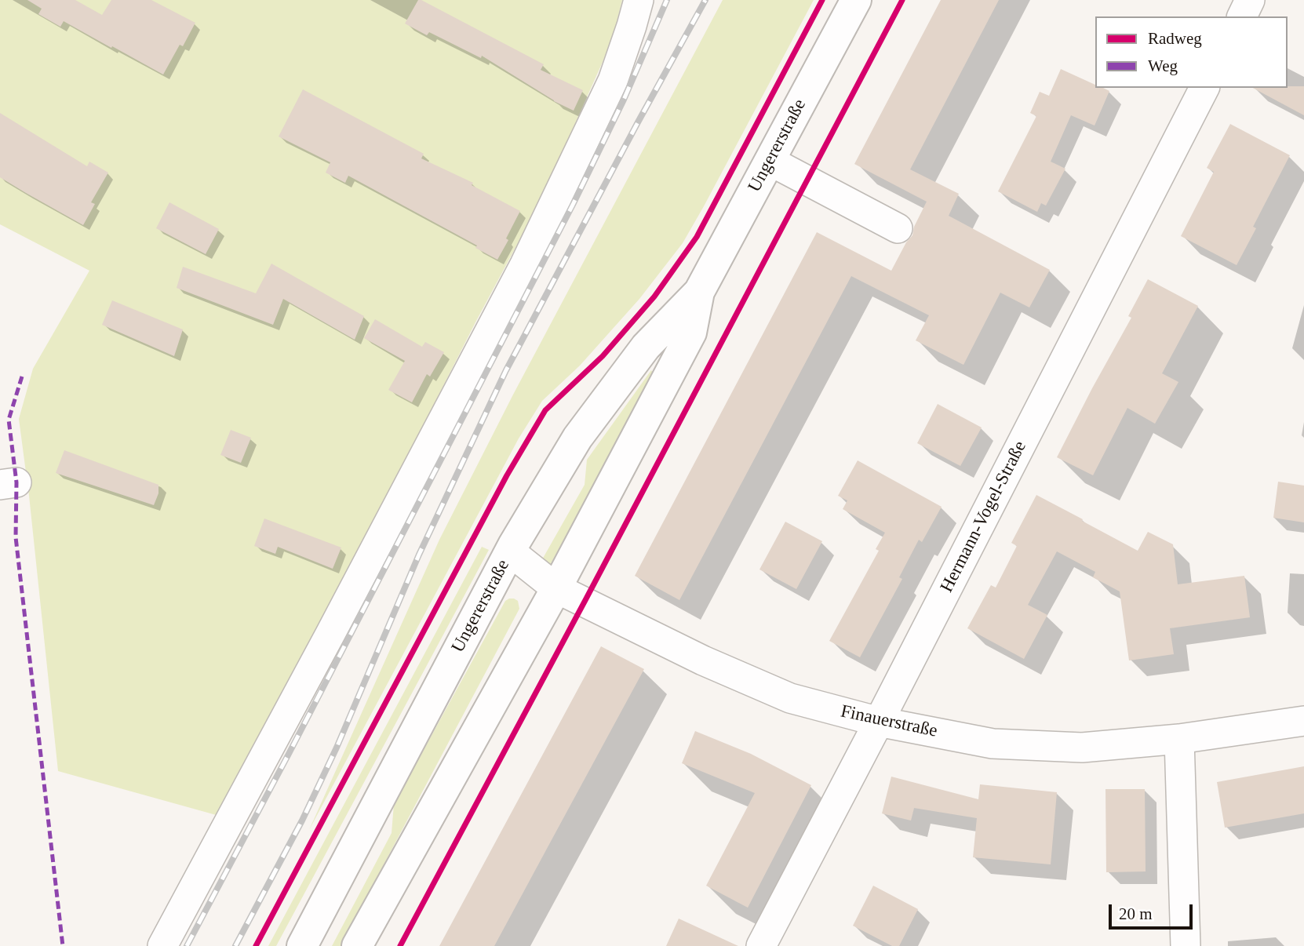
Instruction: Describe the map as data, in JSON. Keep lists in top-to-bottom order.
{
  "streets": {
    "main road": ["Ungererstraße"],
    "street": ["Hermann-Vogel-Straße", "Finauerstraße"]
  },
  "crossings": [
    ["Ungererstraße", "Finauerstraße"],
    ["Hermann-Vogel-Straße", "Finauerstraße"]
  ],
  "legend": ["Radweg", "Weg"],
  "scale_bar": "20 m"
}
